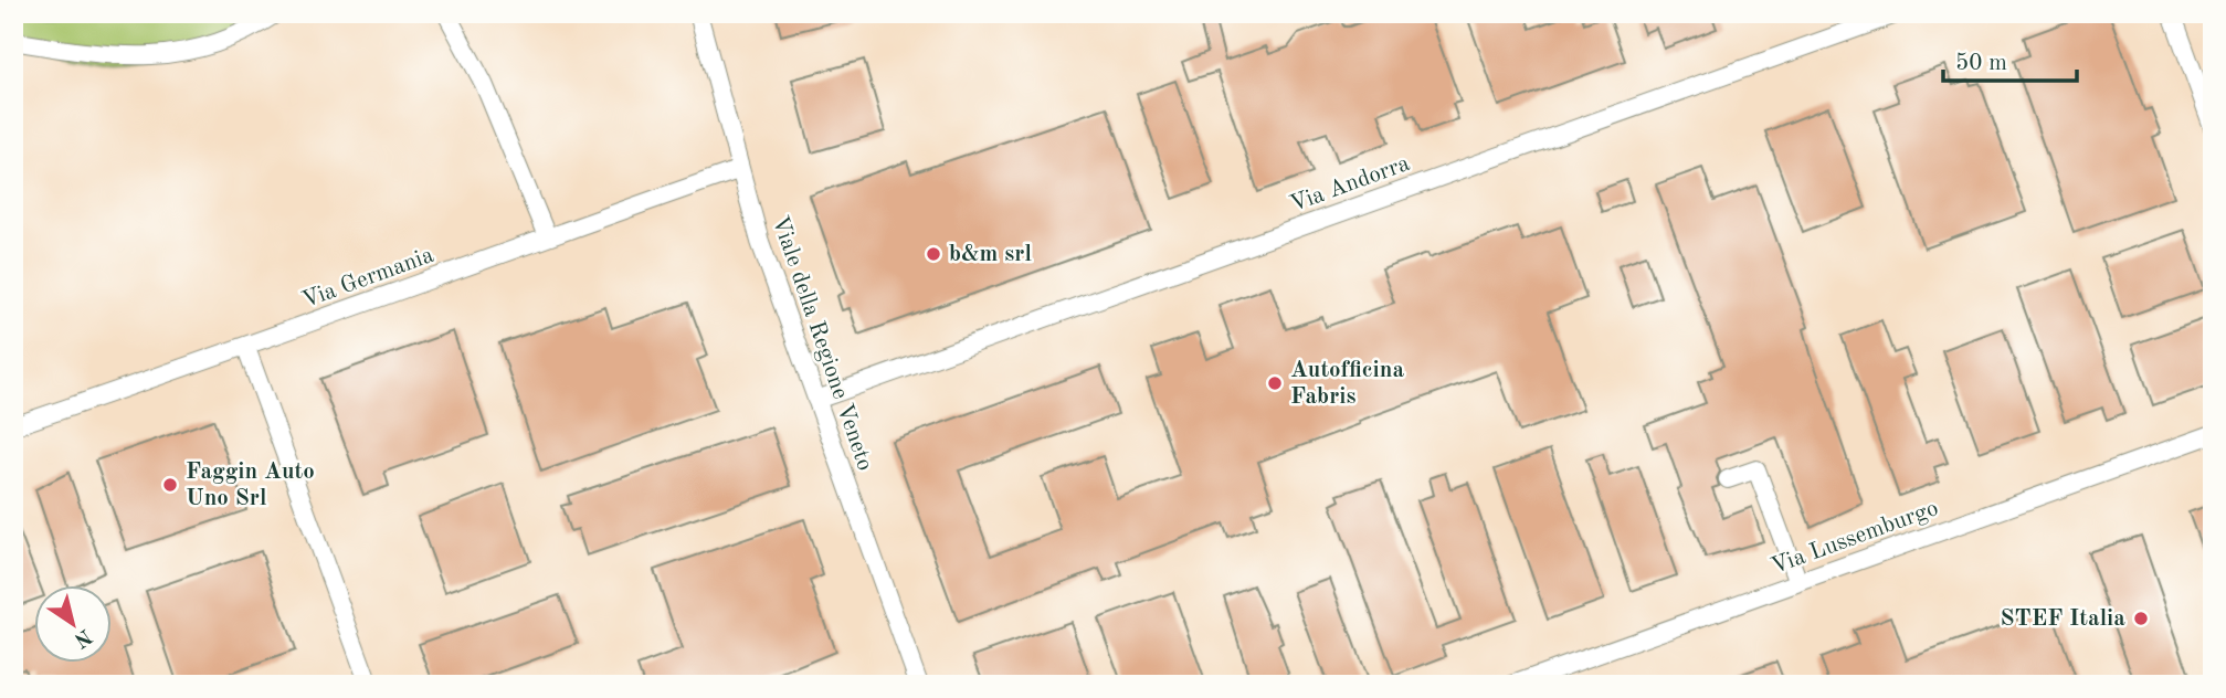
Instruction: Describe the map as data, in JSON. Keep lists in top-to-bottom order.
{
  "streets": {
    "street": [
      "Via Andorra",
      "Via Germania",
      "Viale della Regione Veneto",
      "Via Lussemburgo"
    ]
  },
  "crossings": [
    ["Via Andorra", "Viale della Regione Veneto"],
    ["Via Germania", "Viale della Regione Veneto"]
  ],
  "places": [
    "b&m srl",
    "Autofficina Fabris",
    "Faggin Auto Uno Srl",
    "STEF Italia"
  ],
  "scale_bar": "50 m",
  "north": "bottom right"
}
